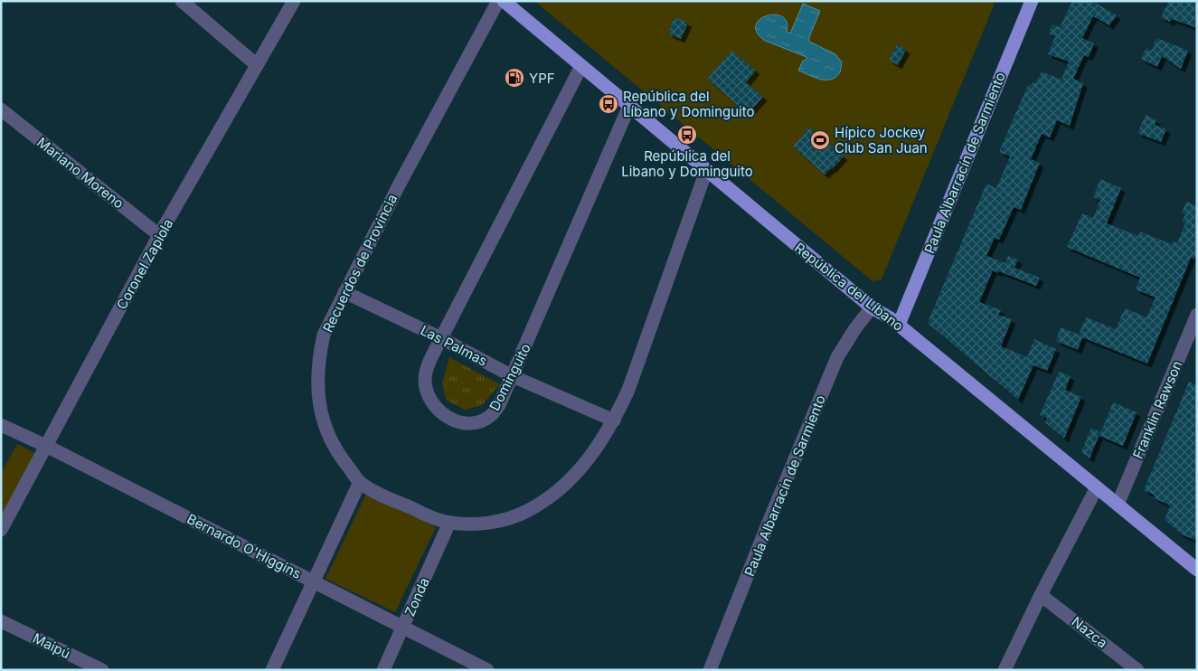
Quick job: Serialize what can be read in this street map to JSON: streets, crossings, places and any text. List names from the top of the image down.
{
  "streets": {
    "main road": ["Paula Albarracín de Sarmiento", "República del Líbano"],
    "street": [
      "Mariano Moreno",
      "Recuerdos de Provincia",
      "Coronel Zapiola",
      "Las Palmas",
      "Dominguito",
      "Franklin Rawson",
      "Bernardo O'Higgins",
      "Zonda",
      "Nazca",
      "Maipú"
    ]
  },
  "crossings": [
    ["Paula Albarracín de Sarmiento", "República del Líbano"],
    ["Mariano Moreno", "Coronel Zapiola"],
    ["Recuerdos de Provincia", "República del Líbano"],
    ["Recuerdos de Provincia", "Las Palmas"],
    ["Recuerdos de Provincia", "Zonda"],
    ["Coronel Zapiola", "Bernardo O'Higgins"],
    ["República del Líbano", "Dominguito"],
    ["República del Líbano", "Franklin Rawson"],
    ["Las Palmas", "Dominguito"],
    ["Bernardo O'Higgins", "Zonda"]
  ],
  "places": {
    "fuel station": ["YPF"],
    "bus stop": ["República del Líbano y Dominguito", "República del Libano y Dominguito"],
    "sports": ["Hípico Jockey Club San Juan"]
  }
}
